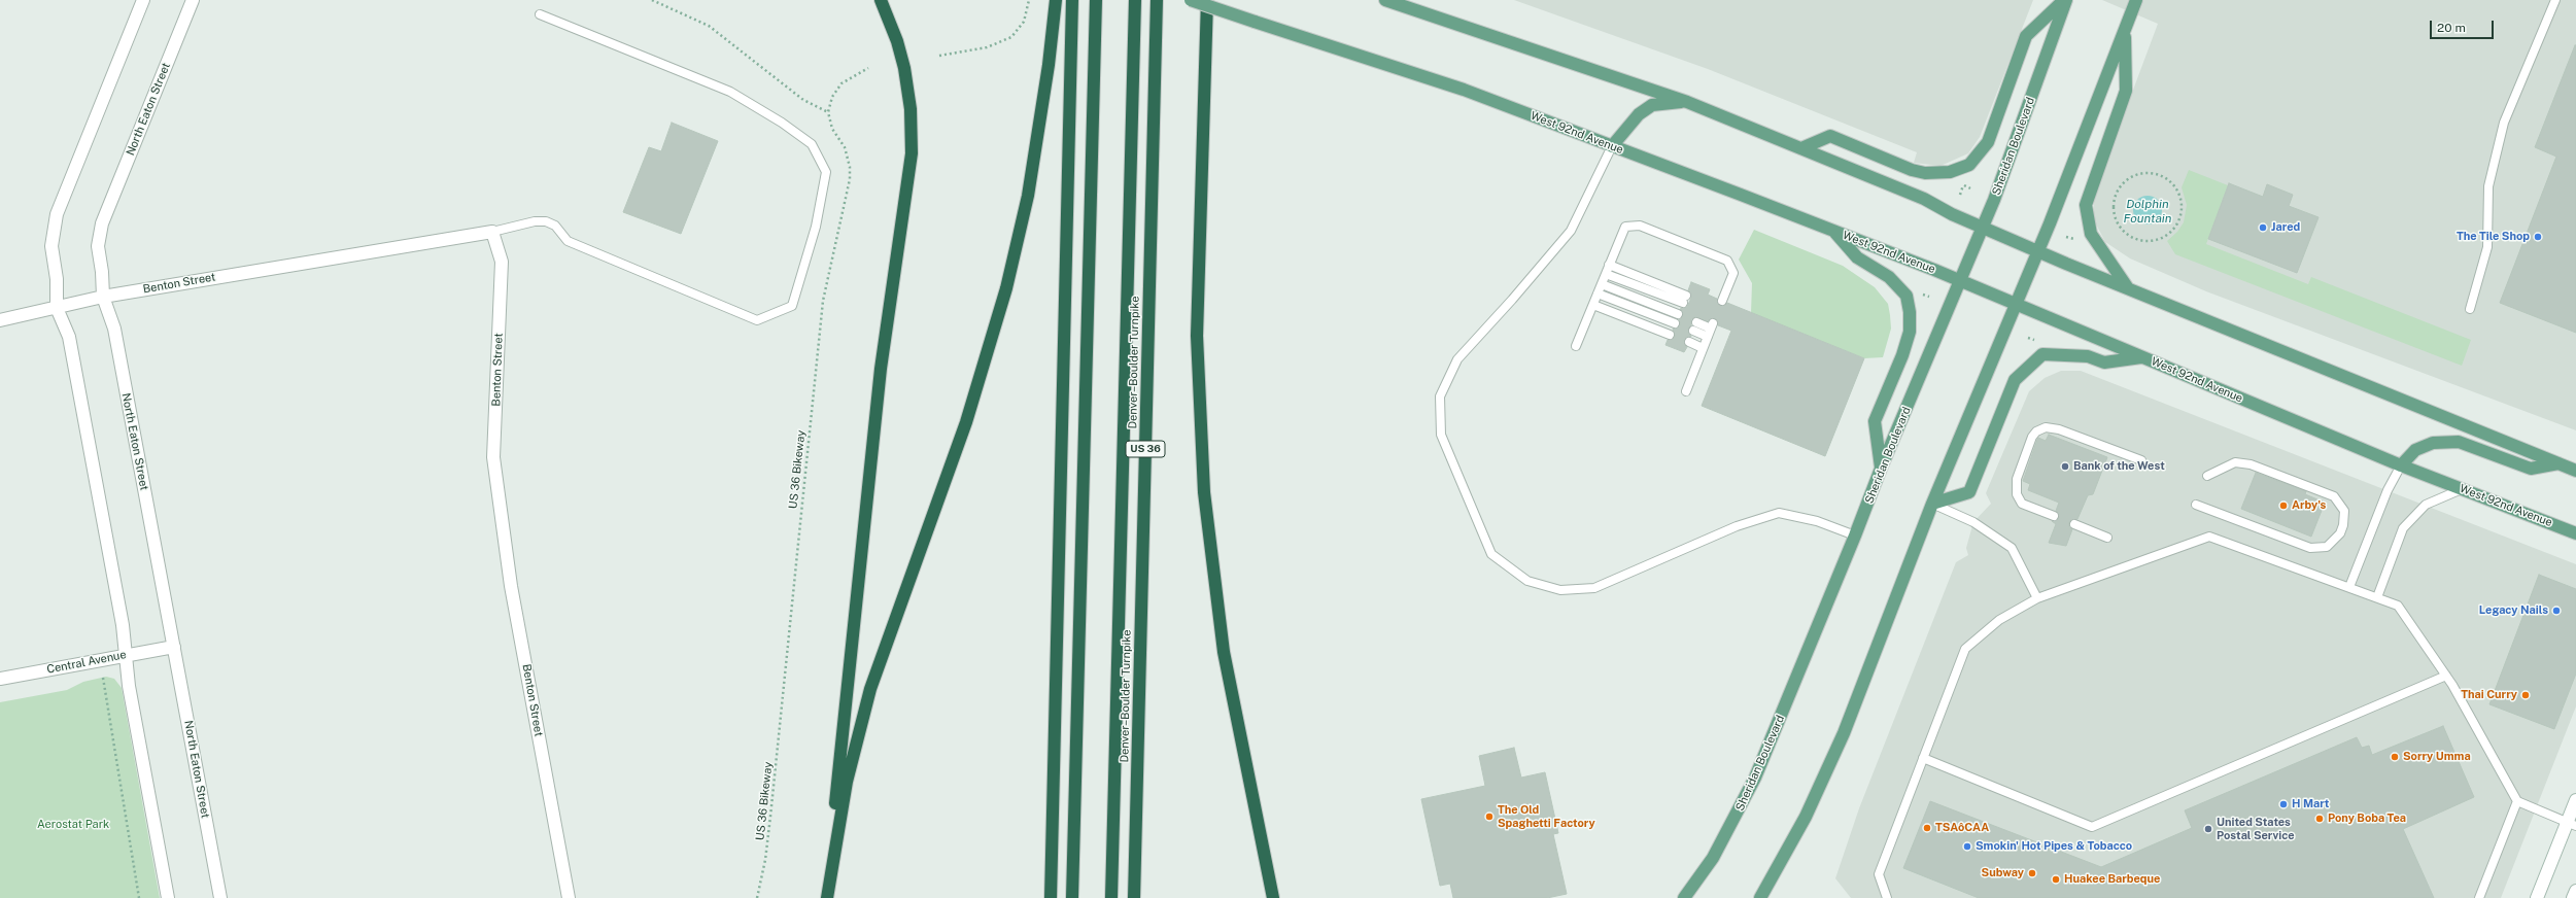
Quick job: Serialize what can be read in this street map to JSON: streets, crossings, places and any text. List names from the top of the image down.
{
  "streets": {
    "highway": ["Denver–Boulder Turnpike", "US 36"],
    "main road": ["West 92nd Avenue", "Sheridan Boulevard"],
    "street": ["North Eaton Street", "Benton Street", "Central Avenue"],
    "path": ["US 36 Bikeway"]
  },
  "crossings": [
    ["North Eaton Street", "Benton Street"],
    ["North Eaton Street", "Central Avenue"],
    ["West 92nd Avenue", "Sheridan Boulevard"]
  ],
  "water": ["Dolphin Fountain"],
  "parks": ["Aerostat Park"],
  "places": [
    "Jared",
    "The Tile Shop",
    "Bank of the West",
    "Arby's",
    "Legacy Nails",
    "Thai Curry",
    "Sorry Umma",
    "H Mart",
    "The Old Spaghetti Factory",
    "Pony Boba Tea",
    "TSAôCAA",
    "United States Postal Service",
    "Smokin' Hot Pipes & Tobacco",
    "Subway",
    "Huakee Barbeque"
  ],
  "scale_bar": "20 m"
}
